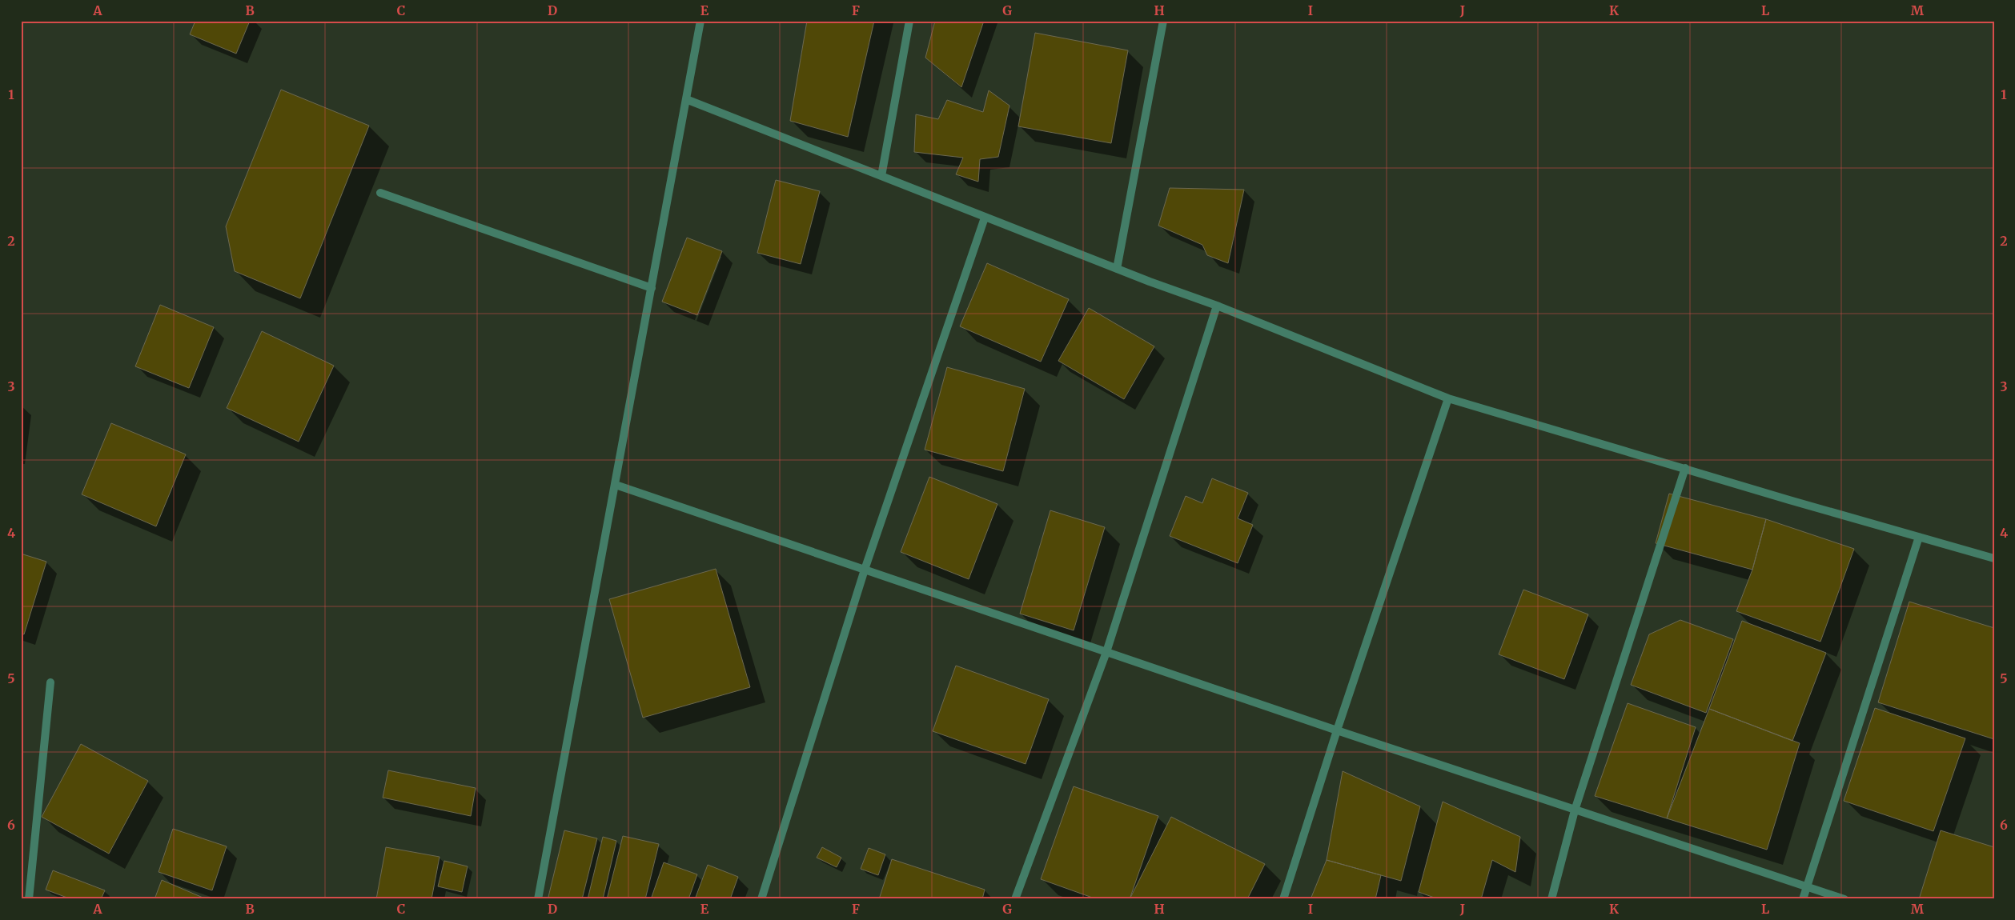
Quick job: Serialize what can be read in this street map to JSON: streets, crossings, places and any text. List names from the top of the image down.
{
  "grid": {
    "columns": [
      "A",
      "B",
      "C",
      "D",
      "E",
      "F",
      "G",
      "H",
      "I",
      "J",
      "K",
      "L",
      "M"
    ],
    "rows": [
      "1",
      "2",
      "3",
      "4",
      "5",
      "6"
    ]
  }
}
